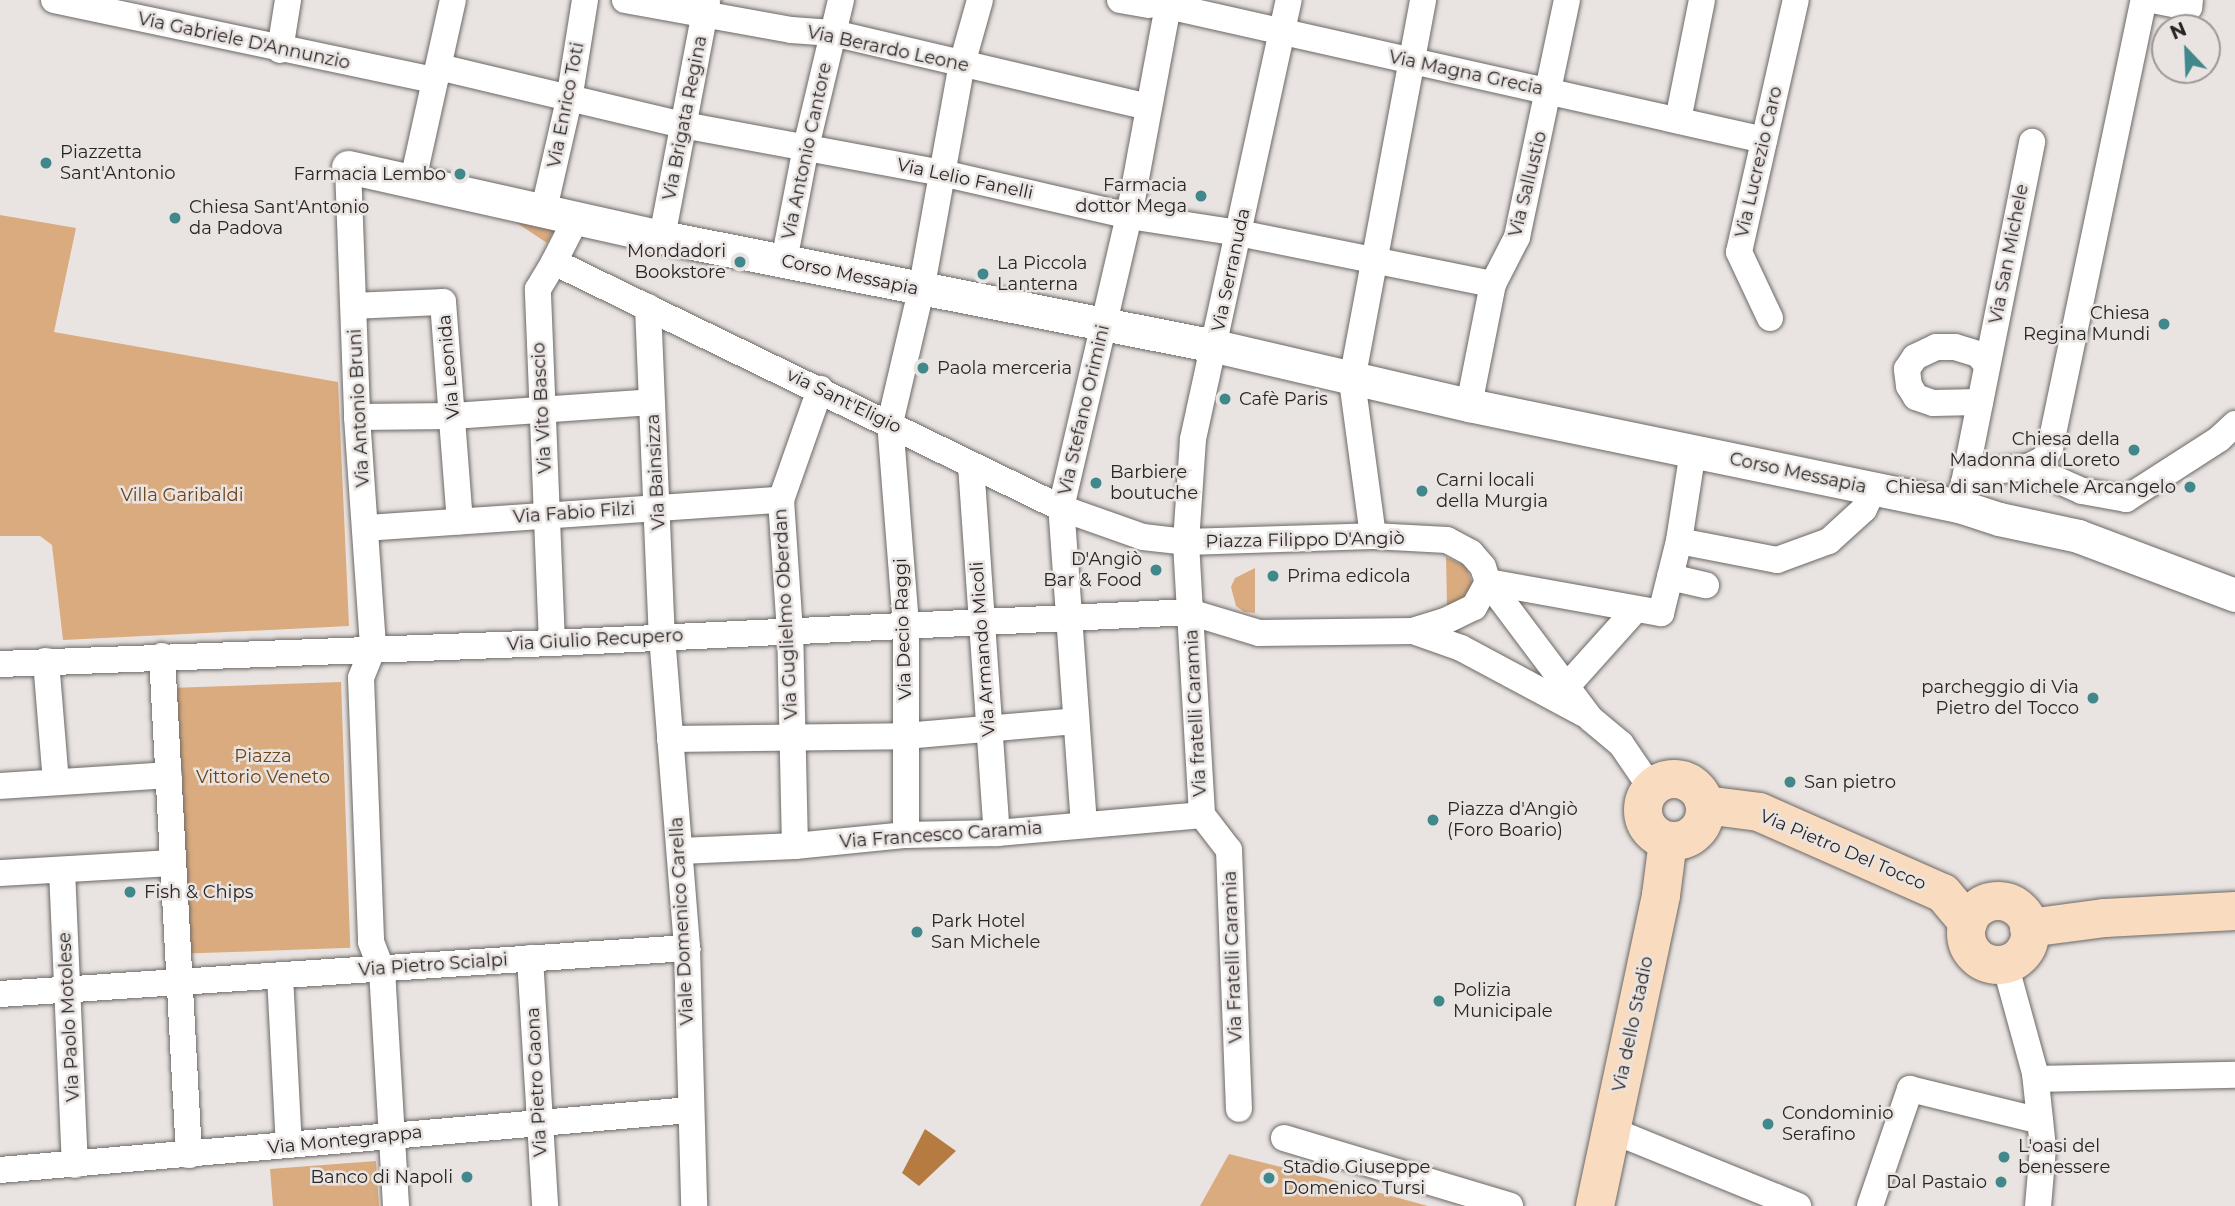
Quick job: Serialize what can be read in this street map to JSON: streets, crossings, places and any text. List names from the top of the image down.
{
  "streets": {
    "main road": ["Via Pietro Del Tocco", "Via dello Stadio"],
    "street": [
      "Via Gabriele D'Annunzio",
      "Via Berardo Leone",
      "Via Magna Grecia",
      "Via Enrico Toti",
      "Via Brigata Regina",
      "Via Antonio Cantore",
      "Via Lucrezio Caro",
      "Via Lelio Fanelli",
      "Via Sallustio",
      "Via San Michele",
      "Via Serranuda",
      "Corso Messapia",
      "Via Leonida",
      "via Sant'Eligio",
      "Via Antonio Bruni",
      "Via Vito Bascio",
      "Via Stefano Orimini",
      "Via Bainsizza",
      "Via Fabio Filzi",
      "Piazza Filippo D'Angiò",
      "Via Guglielmo Oberdan",
      "Via Decio Raggi",
      "Via Giulio Recupero",
      "Via Armando Micoli",
      "Via fratelli Caramia",
      "Via Francesco Caramia",
      "Viale Domenico Carella",
      "Via Fratelli Caramia",
      "Via Pietro Scialpi",
      "Via Paolo Motolese",
      "Via Pietro Gaona",
      "Via Montegrappa"
    ]
  },
  "crossings": [
    ["Via Gabriele D'Annunzio", "Via Lelio Fanelli"],
    ["Via Berardo Leone", "Via Brigata Regina"],
    ["Via Berardo Leone", "Via Antonio Cantore"],
    ["Via Berardo Leone", "Via Stefano Orimini"],
    ["Via Berardo Leone", "Via Decio Raggi"],
    ["Via Magna Grecia", "Via Lucrezio Caro"],
    ["Via Magna Grecia", "Via Sallustio"],
    ["Via Magna Grecia", "Via Serranuda"],
    ["Via Magna Grecia", "Via Stefano Orimini"],
    ["Via Enrico Toti", "Via Lelio Fanelli"],
    ["Via Enrico Toti", "Corso Messapia"],
    ["Via Brigata Regina", "Via Lelio Fanelli"],
    ["Via Brigata Regina", "Corso Messapia"],
    ["Via Antonio Cantore", "Via Lelio Fanelli"],
    ["Via Antonio Cantore", "Corso Messapia"],
    ["Via Lelio Fanelli", "Via Sallustio"],
    ["Via Lelio Fanelli", "Via Serranuda"],
    ["Via Lelio Fanelli", "Via Stefano Orimini"],
    ["Via Lelio Fanelli", "Via Decio Raggi"],
    ["Via Sallustio", "Corso Messapia"],
    ["Via San Michele", "Corso Messapia"],
    ["Via Serranuda", "Corso Messapia"],
    ["Via Serranuda", "via Sant'Eligio"],
    ["Via Serranuda", "Piazza Filippo D'Angiò"],
    ["Corso Messapia", "Via Antonio Bruni"],
    ["Corso Messapia", "Via Stefano Orimini"],
    ["Corso Messapia", "Via Decio Raggi"],
    ["Via Leonida", "Via Antonio Bruni"],
    ["Via Leonida", "Via Fabio Filzi"],
    ["via Sant'Eligio", "Via Vito Bascio"],
    ["via Sant'Eligio", "Via Stefano Orimini"],
    ["via Sant'Eligio", "Via Bainsizza"],
    ["via Sant'Eligio", "Piazza Filippo D'Angiò"],
    ["via Sant'Eligio", "Via Guglielmo Oberdan"],
    ["via Sant'Eligio", "Via Decio Raggi"],
    ["via Sant'Eligio", "Via Armando Micoli"],
    ["Via Antonio Bruni", "Via Fabio Filzi"],
    ["Via Antonio Bruni", "Via Giulio Recupero"],
    ["Via Vito Bascio", "Via Fabio Filzi"],
    ["Via Vito Bascio", "Via Giulio Recupero"],
    ["Via Stefano Orimini", "Via Giulio Recupero"],
    ["Via Stefano Orimini", "Via Francesco Caramia"],
    ["Via Bainsizza", "Via Fabio Filzi"],
    ["Via Bainsizza", "Via Giulio Recupero"],
    ["Via Bainsizza", "Viale Domenico Carella"],
    ["Via Fabio Filzi", "Via Guglielmo Oberdan"],
    ["Piazza Filippo D'Angiò", "Via Giulio Recupero"],
    ["Piazza Filippo D'Angiò", "Via fratelli Caramia"],
    ["Piazza Filippo D'Angiò", "Via Pietro Del Tocco"],
    ["Piazza Filippo D'Angiò", "Via dello Stadio"],
    ["Via Guglielmo Oberdan", "Via Giulio Recupero"],
    ["Via Guglielmo Oberdan", "Via Francesco Caramia"],
    ["Via Decio Raggi", "Via Giulio Recupero"],
    ["Via Decio Raggi", "Via Francesco Caramia"],
    ["Via Giulio Recupero", "Via Armando Micoli"],
    ["Via Giulio Recupero", "Via fratelli Caramia"],
    ["Via Giulio Recupero", "Viale Domenico Carella"],
    ["Via Armando Micoli", "Via Francesco Caramia"],
    ["Via fratelli Caramia", "Via Francesco Caramia"],
    ["Via fratelli Caramia", "Via Fratelli Caramia"],
    ["Via Francesco Caramia", "Viale Domenico Carella"],
    ["Via Francesco Caramia", "Via Fratelli Caramia"],
    ["Via Pietro Del Tocco", "Via dello Stadio"],
    ["Viale Domenico Carella", "Via Pietro Scialpi"],
    ["Viale Domenico Carella", "Via Montegrappa"],
    ["Via Pietro Scialpi", "Via Paolo Motolese"],
    ["Via Pietro Scialpi", "Via Pietro Gaona"],
    ["Via Paolo Motolese", "Via Montegrappa"],
    ["Via Pietro Gaona", "Via Montegrappa"]
  ],
  "parks": ["Villa Garibaldi", "Piazza Vittorio Veneto"],
  "places": [
    "Piazzetta Sant'Antonio",
    "Farmacia Lembo",
    "Farmacia dottor Mega",
    "Chiesa Sant'Antonio da Padova",
    "Mondadori Bookstore",
    "La Piccola Lanterna",
    "Chiesa Regina Mundi",
    "Paola merceria",
    "Cafè Paris",
    "Chiesa della Madonna di Loreto",
    "Barbiere boutuche",
    "Chiesa di san Michele Arcangelo",
    "Carni locali della Murgia",
    "D'Angiò Bar & Food",
    "Prima edicola",
    "parcheggio di Via Pietro del Tocco",
    "San pietro",
    "Piazza d'Angiò (Foro Boario)",
    "Fish & Chips",
    "Park Hotel San Michele",
    "Polizia Municipale",
    "Condominio Serafino",
    "L'oasi del benessere",
    "Banco di Napoli",
    "Stadio Giuseppe Domenico Tursi",
    "Dal Pastaio"
  ],
  "north": "top left"
}
